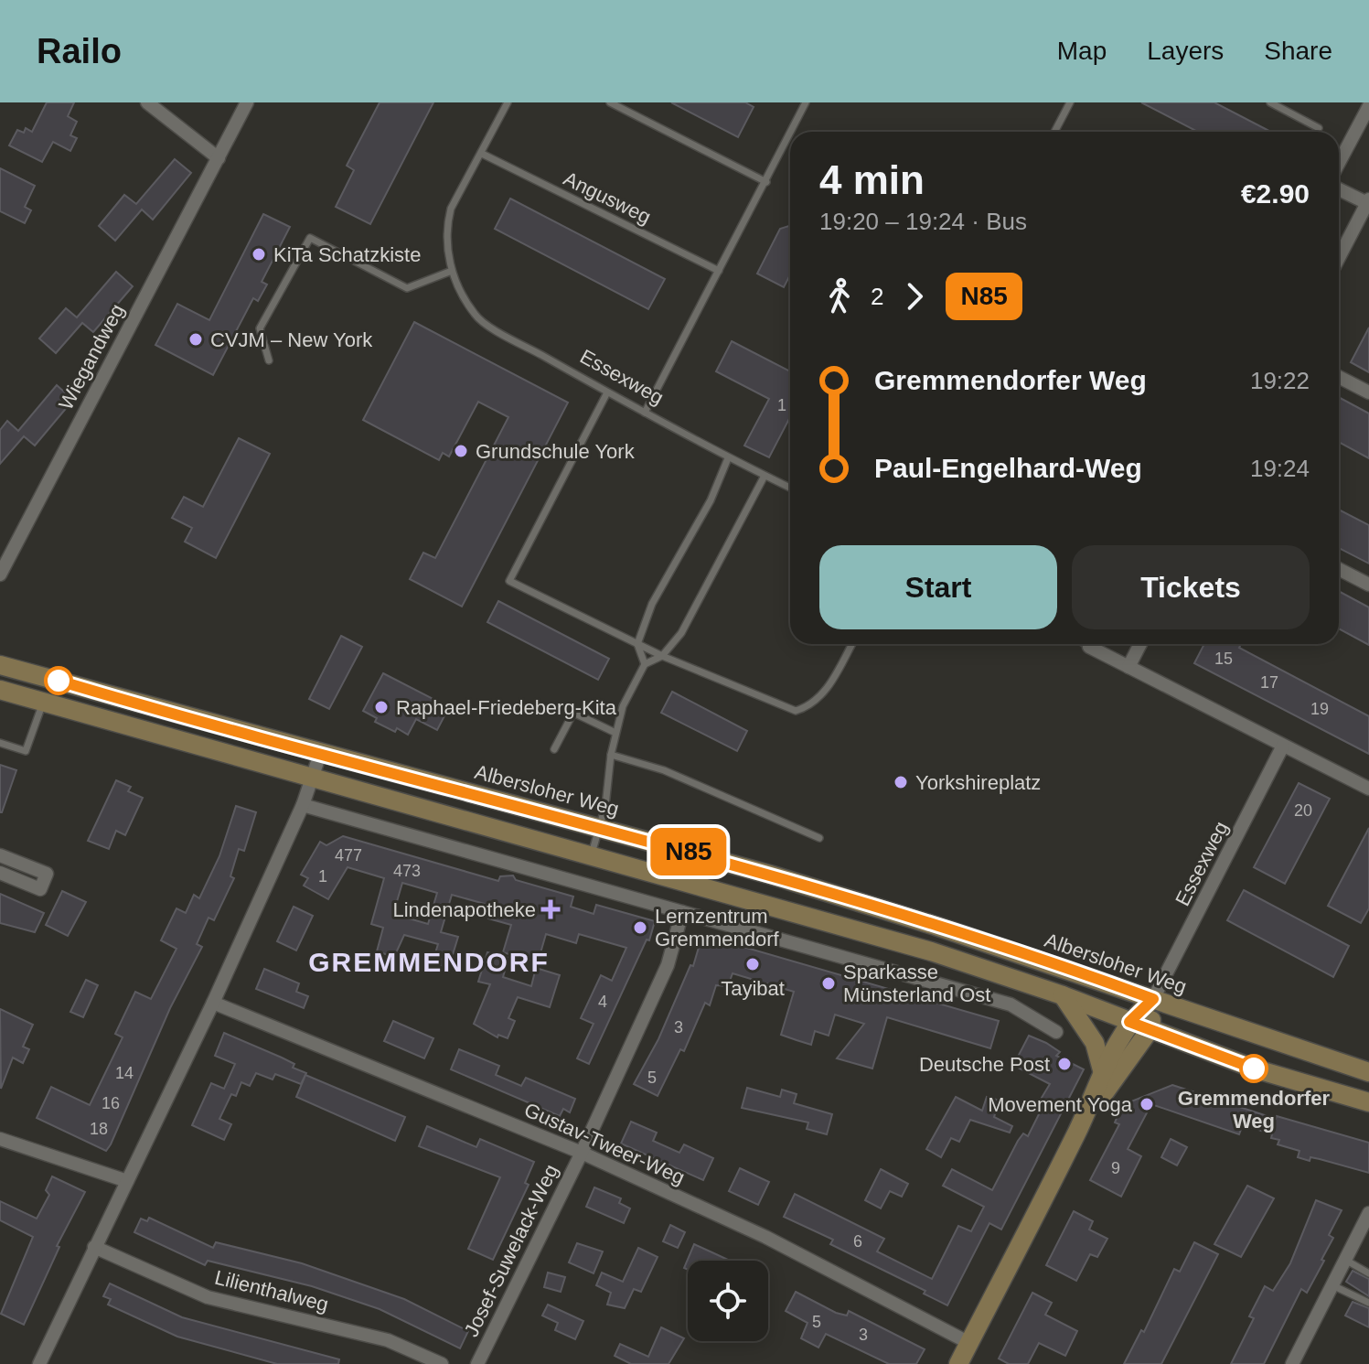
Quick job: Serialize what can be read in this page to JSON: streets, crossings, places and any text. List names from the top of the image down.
{
  "streets": {
    "main road": ["Albersloher Weg"],
    "street": [
      "Wiegandweg",
      "Essexweg",
      "Gustav-Tweer-Weg",
      "Josef-Suwelack-Weg",
      "Lilienthalweg"
    ],
    "lane": ["Angusweg"]
  },
  "crossings": [
    ["Essexweg", "Albersloher Weg"],
    ["Gustav-Tweer-Weg", "Josef-Suwelack-Weg"]
  ],
  "districts": ["GREMMENDORF"],
  "places": {
    "other": [
      "KiTa Schatzkiste",
      "CVJM – New York",
      "Grundschule York",
      "Raphael-Friedeberg-Kita",
      "Yorkshireplatz",
      "Lernzentrum Gremmendorf",
      "Tayibat",
      "Sparkasse Münsterland Ost",
      "Deutsche Post",
      "Gremmendorfer Weg",
      "Movement Yoga"
    ],
    "health": ["Lindenapotheke"]
  },
  "lines": ["bus line N85"],
  "house_numbers": [
    "1",
    "15",
    "17",
    "19",
    "20",
    "477",
    "473",
    "1",
    "4",
    "3",
    "14",
    "5",
    "16",
    "18",
    "9",
    "6",
    "5",
    "3"
  ],
  "page": {
    "header": "Railo",
    "nav": ["Map", "Layers", "Share"],
    "on_map": "N85",
    "heading": ["4 min", "19:20 – 19:24 · Bus", "€2.90"],
    "legs": ["2", "N85"],
    "list": [
      {
        "name": "Gremmendorfer Weg",
        "value": "19:22"
      },
      {
        "name": "Paul-Engelhard-Weg",
        "value": "19:24"
      }
    ],
    "buttons": ["Start", "Tickets"]
  }
}
